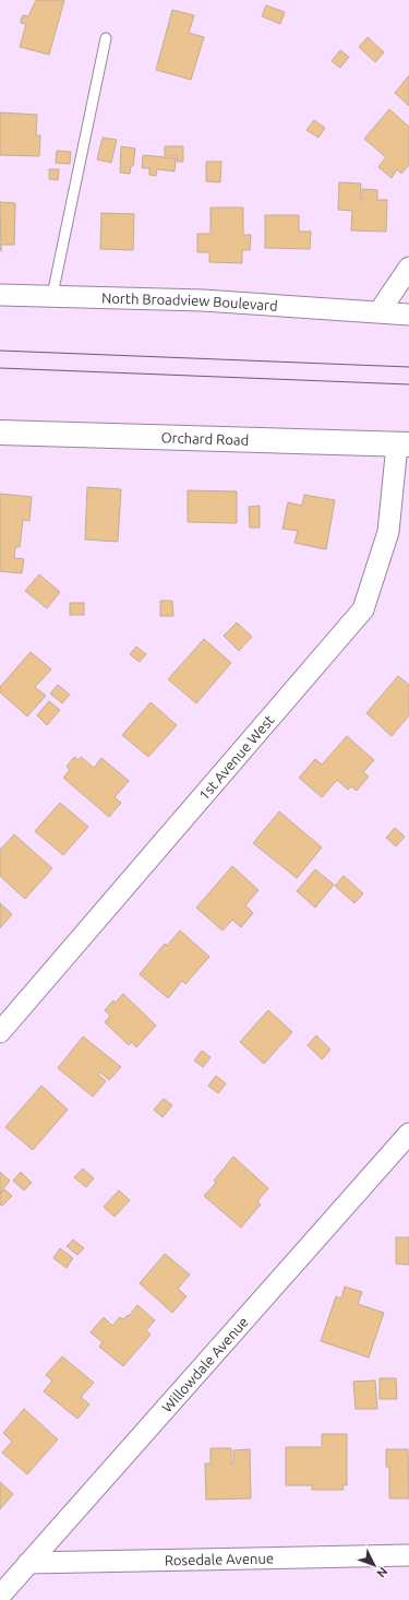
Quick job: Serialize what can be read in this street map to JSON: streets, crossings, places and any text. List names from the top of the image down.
{
  "streets": {
    "street": [
      "North Broadview Boulevard",
      "Orchard Road",
      "1st Avenue West",
      "Willowdale Avenue",
      "Rosedale Avenue"
    ]
  },
  "crossings": [
    ["Orchard Road", "1st Avenue West"],
    ["Willowdale Avenue", "Rosedale Avenue"]
  ],
  "north": "bottom right"
}
